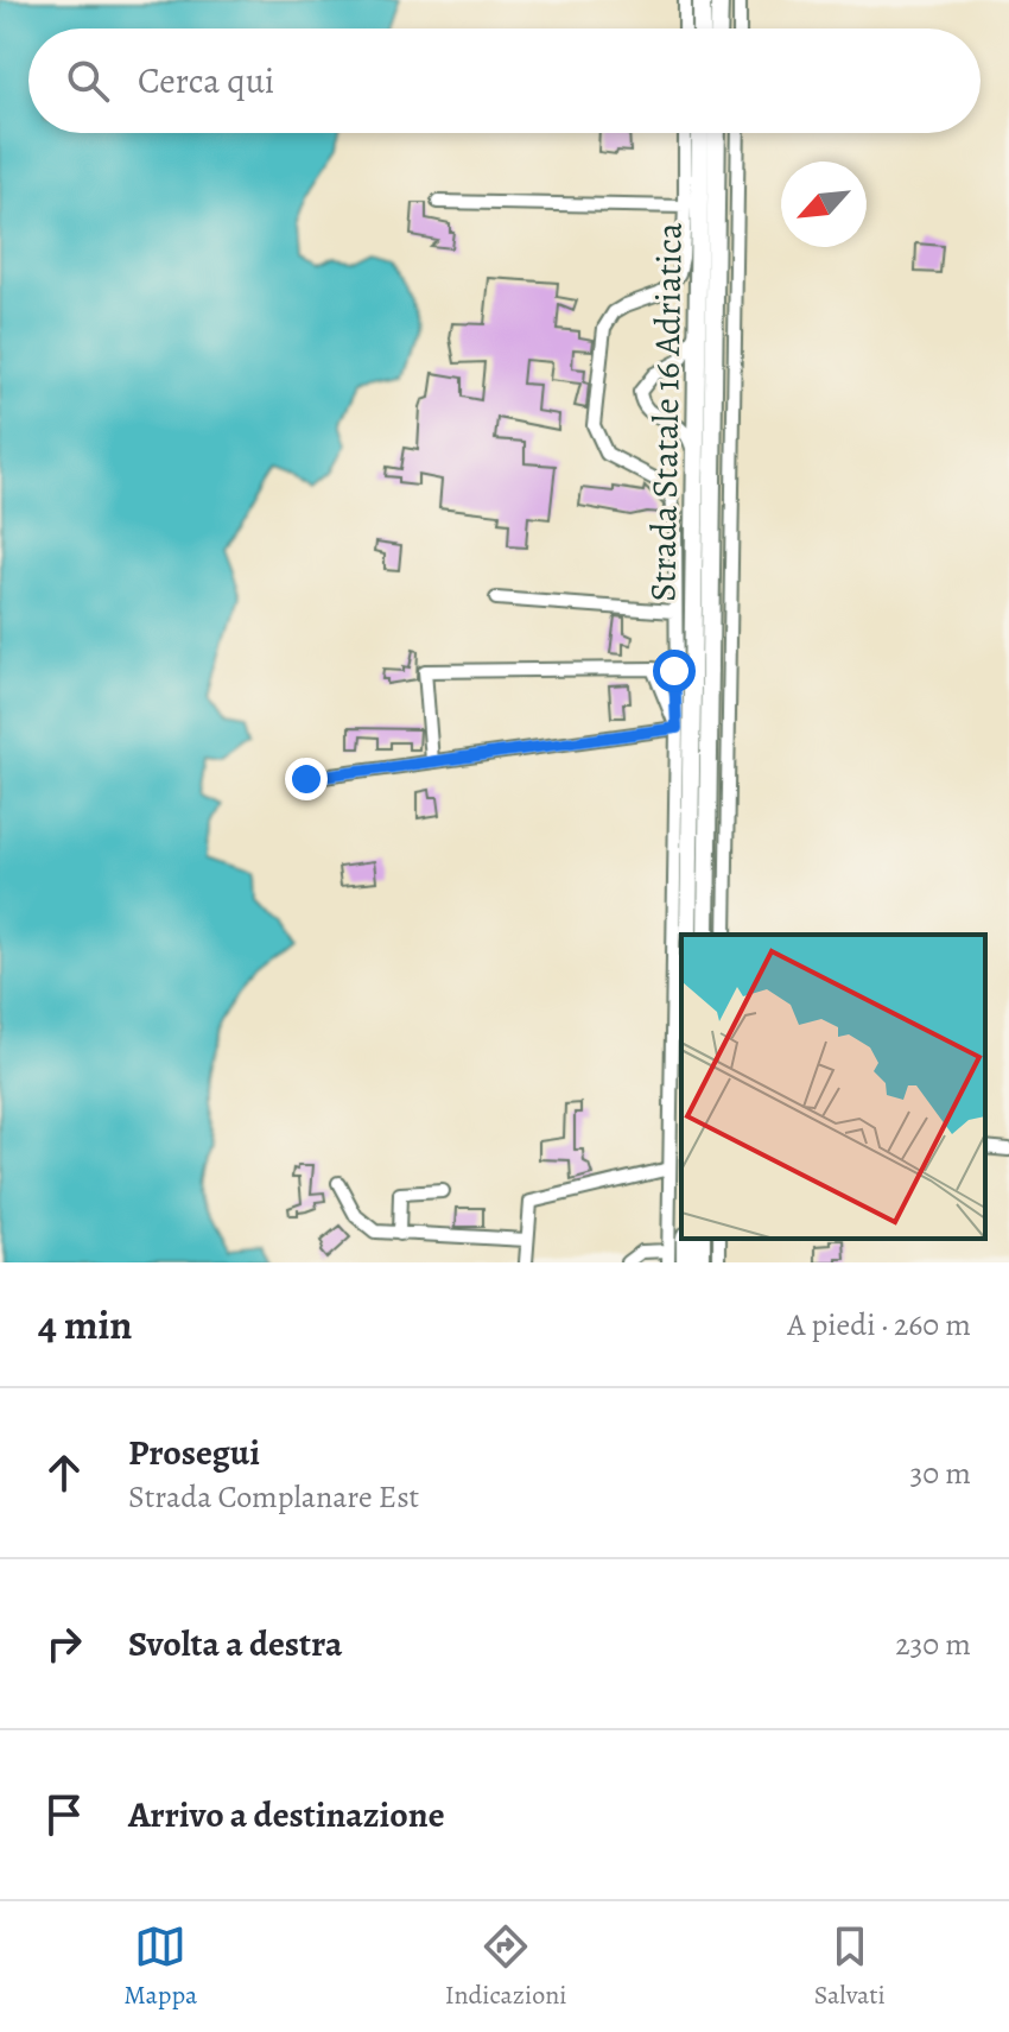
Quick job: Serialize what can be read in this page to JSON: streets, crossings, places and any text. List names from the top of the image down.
{
  "streets": {
    "highway": ["Strada Statale 16 Adriatica"]
  },
  "north": "bottom left",
  "page": {
    "search": "Cerca qui",
    "heading": ["4 min", "A piedi · 260 m"],
    "list": [
      ["Prosegui", "Strada Complanare Est", "30 m"],
      ["Svolta a destra", "230 m"],
      "Arrivo a destinazione"
    ],
    "nav": ["Mappa", "Indicazioni", "Salvati"]
  }
}
